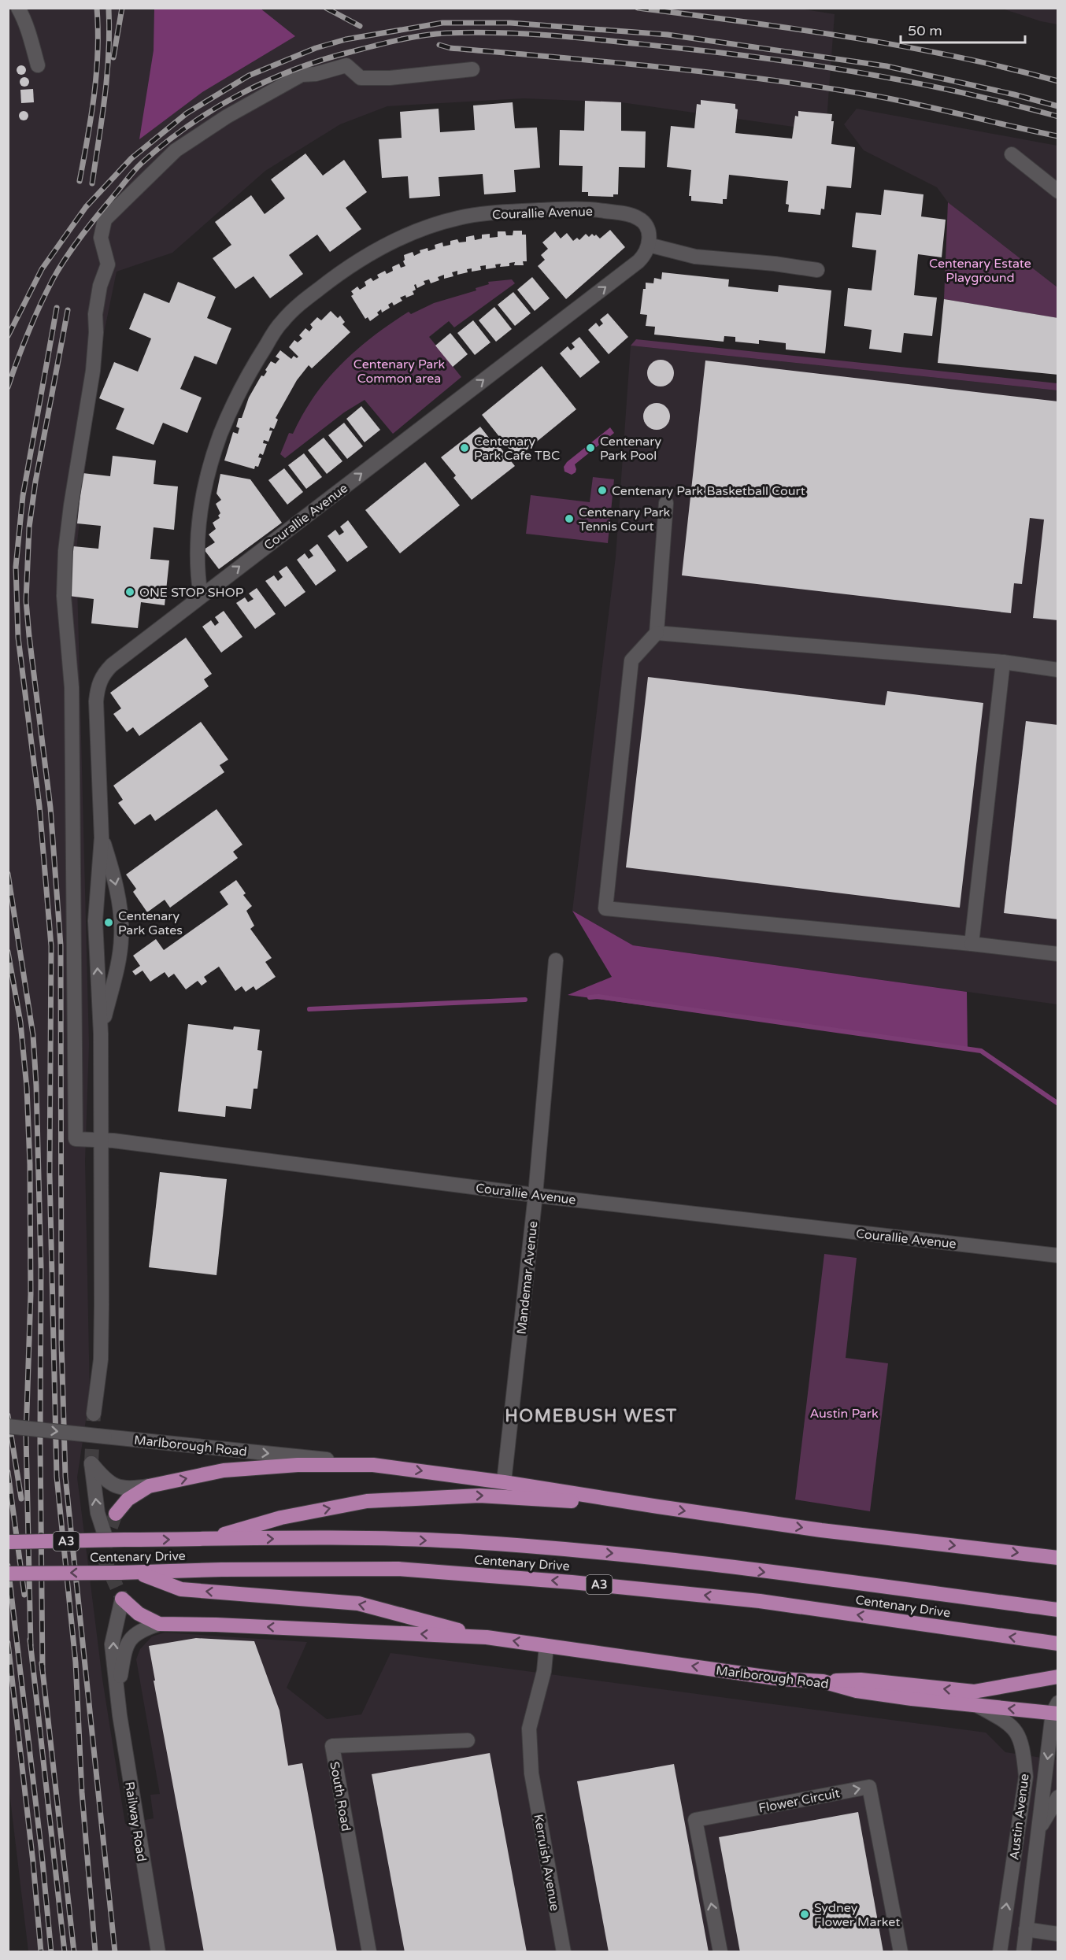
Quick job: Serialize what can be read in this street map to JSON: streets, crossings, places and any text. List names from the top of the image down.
{
  "streets": {
    "highway": ["Marlborough Road", "A3", "Centenary Drive"],
    "street": [
      "Courallie Avenue",
      "Mandemar Avenue",
      "South Road",
      "Flower Circuit",
      "Austin Avenue",
      "Railway Road",
      "Kerruish Avenue"
    ]
  },
  "crossings": [
    ["Courallie Avenue", "Mandemar Avenue"],
    ["Marlborough Road", "Austin Avenue"],
    ["Marlborough Road", "Kerruish Avenue"]
  ],
  "districts": ["HOMEBUSH WEST"],
  "parks": ["Centenary Estate Playground", "Centenary Park Common area", "Austin Park"],
  "places": [
    "Centenary Park Cafe TBC",
    "Centenary Park Pool",
    "Centenary Park Basketball Court",
    "Centenary Park Tennis Court",
    "ONE STOP SHOP",
    "Centenary Park Gates",
    "Sydney Flower Market"
  ],
  "scale_bar": "50 m"
}
